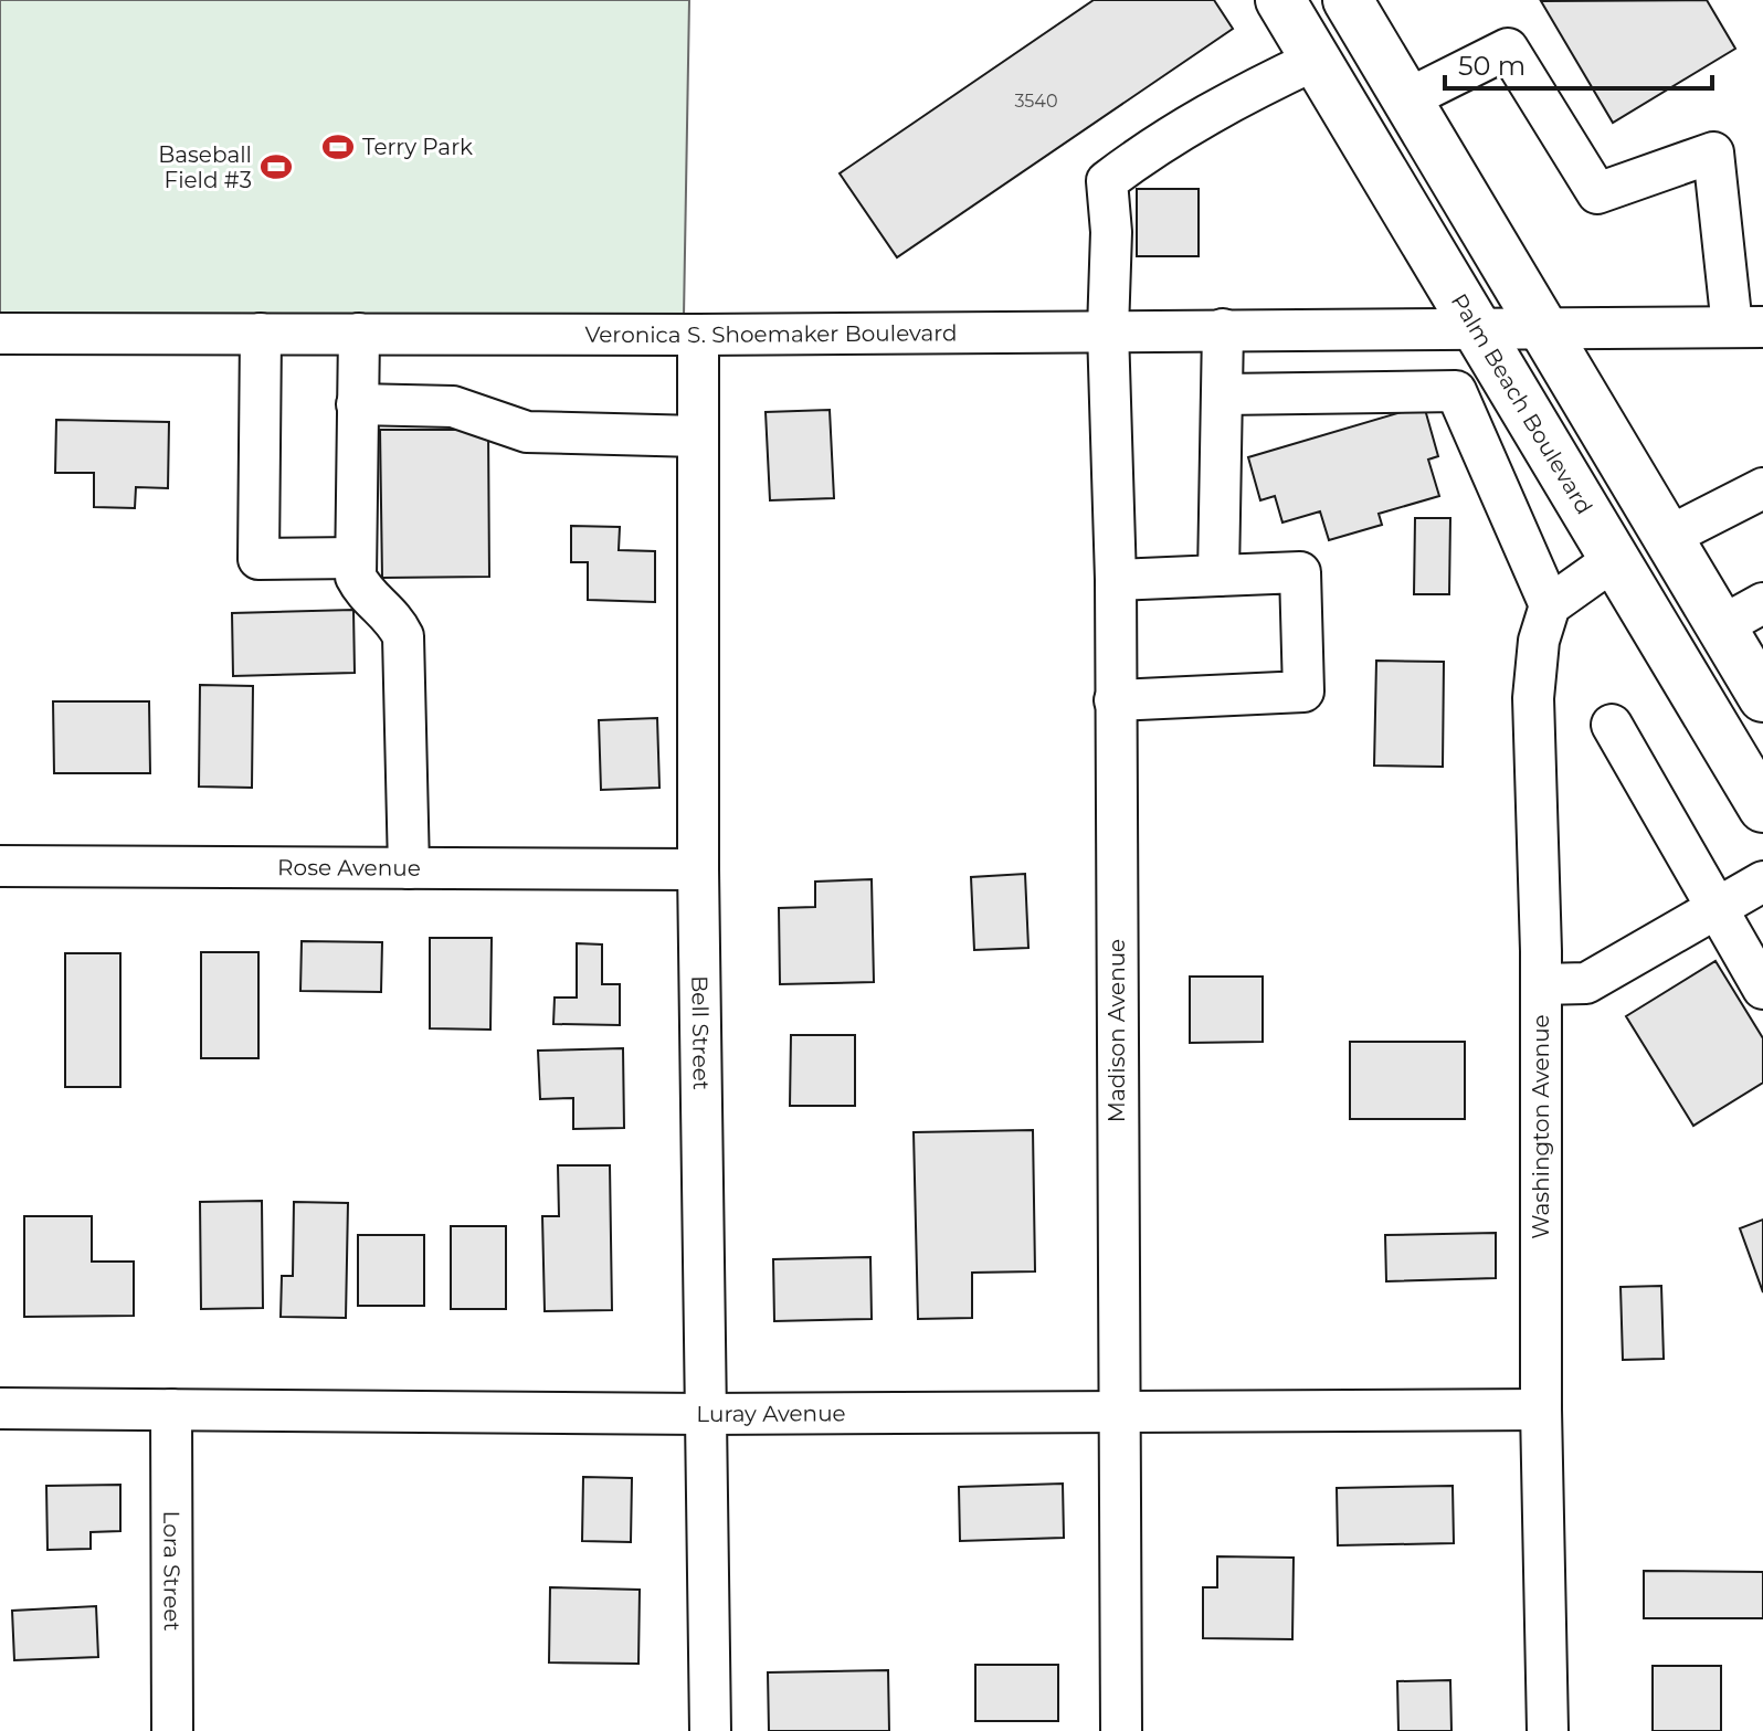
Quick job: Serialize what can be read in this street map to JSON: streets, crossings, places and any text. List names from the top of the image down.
{
  "streets": {
    "main road": ["Palm Beach Boulevard"],
    "street": [
      "Veronica S. Shoemaker Boulevard",
      "Rose Avenue",
      "Madison Avenue",
      "Bell Street",
      "Washington Avenue",
      "Luray Avenue",
      "Lora Street"
    ]
  },
  "crossings": [
    ["Veronica S. Shoemaker Boulevard", "Palm Beach Boulevard"],
    ["Veronica S. Shoemaker Boulevard", "Madison Avenue"],
    ["Veronica S. Shoemaker Boulevard", "Bell Street"],
    ["Palm Beach Boulevard", "Madison Avenue"],
    ["Rose Avenue", "Bell Street"],
    ["Madison Avenue", "Luray Avenue"],
    ["Bell Street", "Luray Avenue"],
    ["Washington Avenue", "Luray Avenue"],
    ["Luray Avenue", "Lora Street"]
  ],
  "places": {
    "sports": ["Terry Park", "Baseball Field #3"]
  },
  "house_numbers": ["3540"],
  "scale_bar": "50 m"
}
